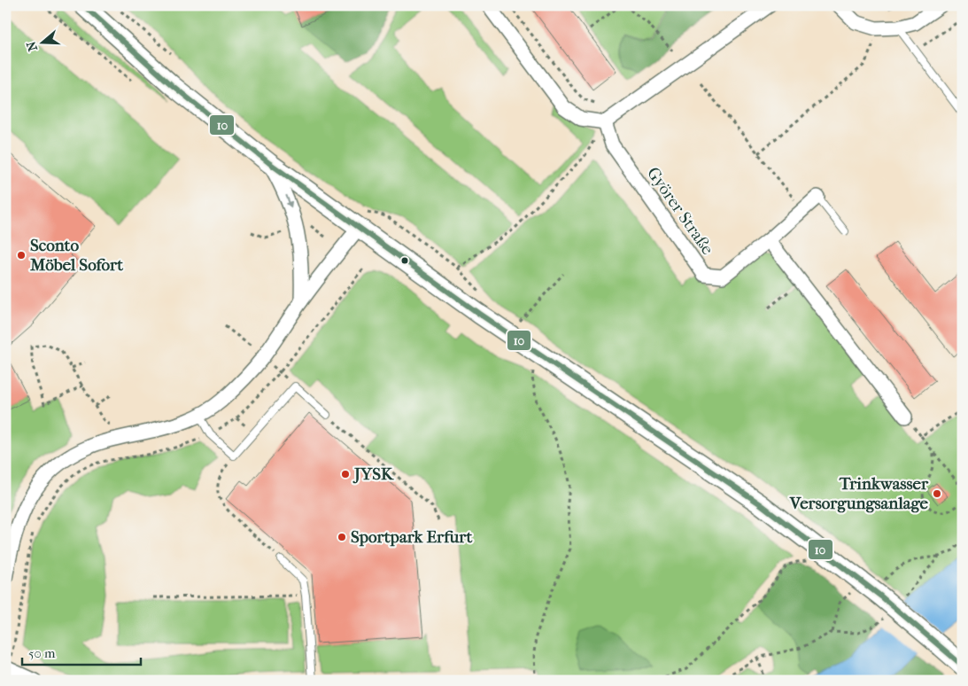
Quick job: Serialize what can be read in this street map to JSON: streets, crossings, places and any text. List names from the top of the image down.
{
  "streets": {
    "street": ["Györer Straße"]
  },
  "places": [
    "Sconto Möbel Sofort",
    "JYSK",
    "Trinkwasser Versorgungsanlage",
    "Sportpark Erfurt"
  ],
  "lines": ["transit line 10"],
  "scale_bar": "50 m",
  "north": "left"
}
